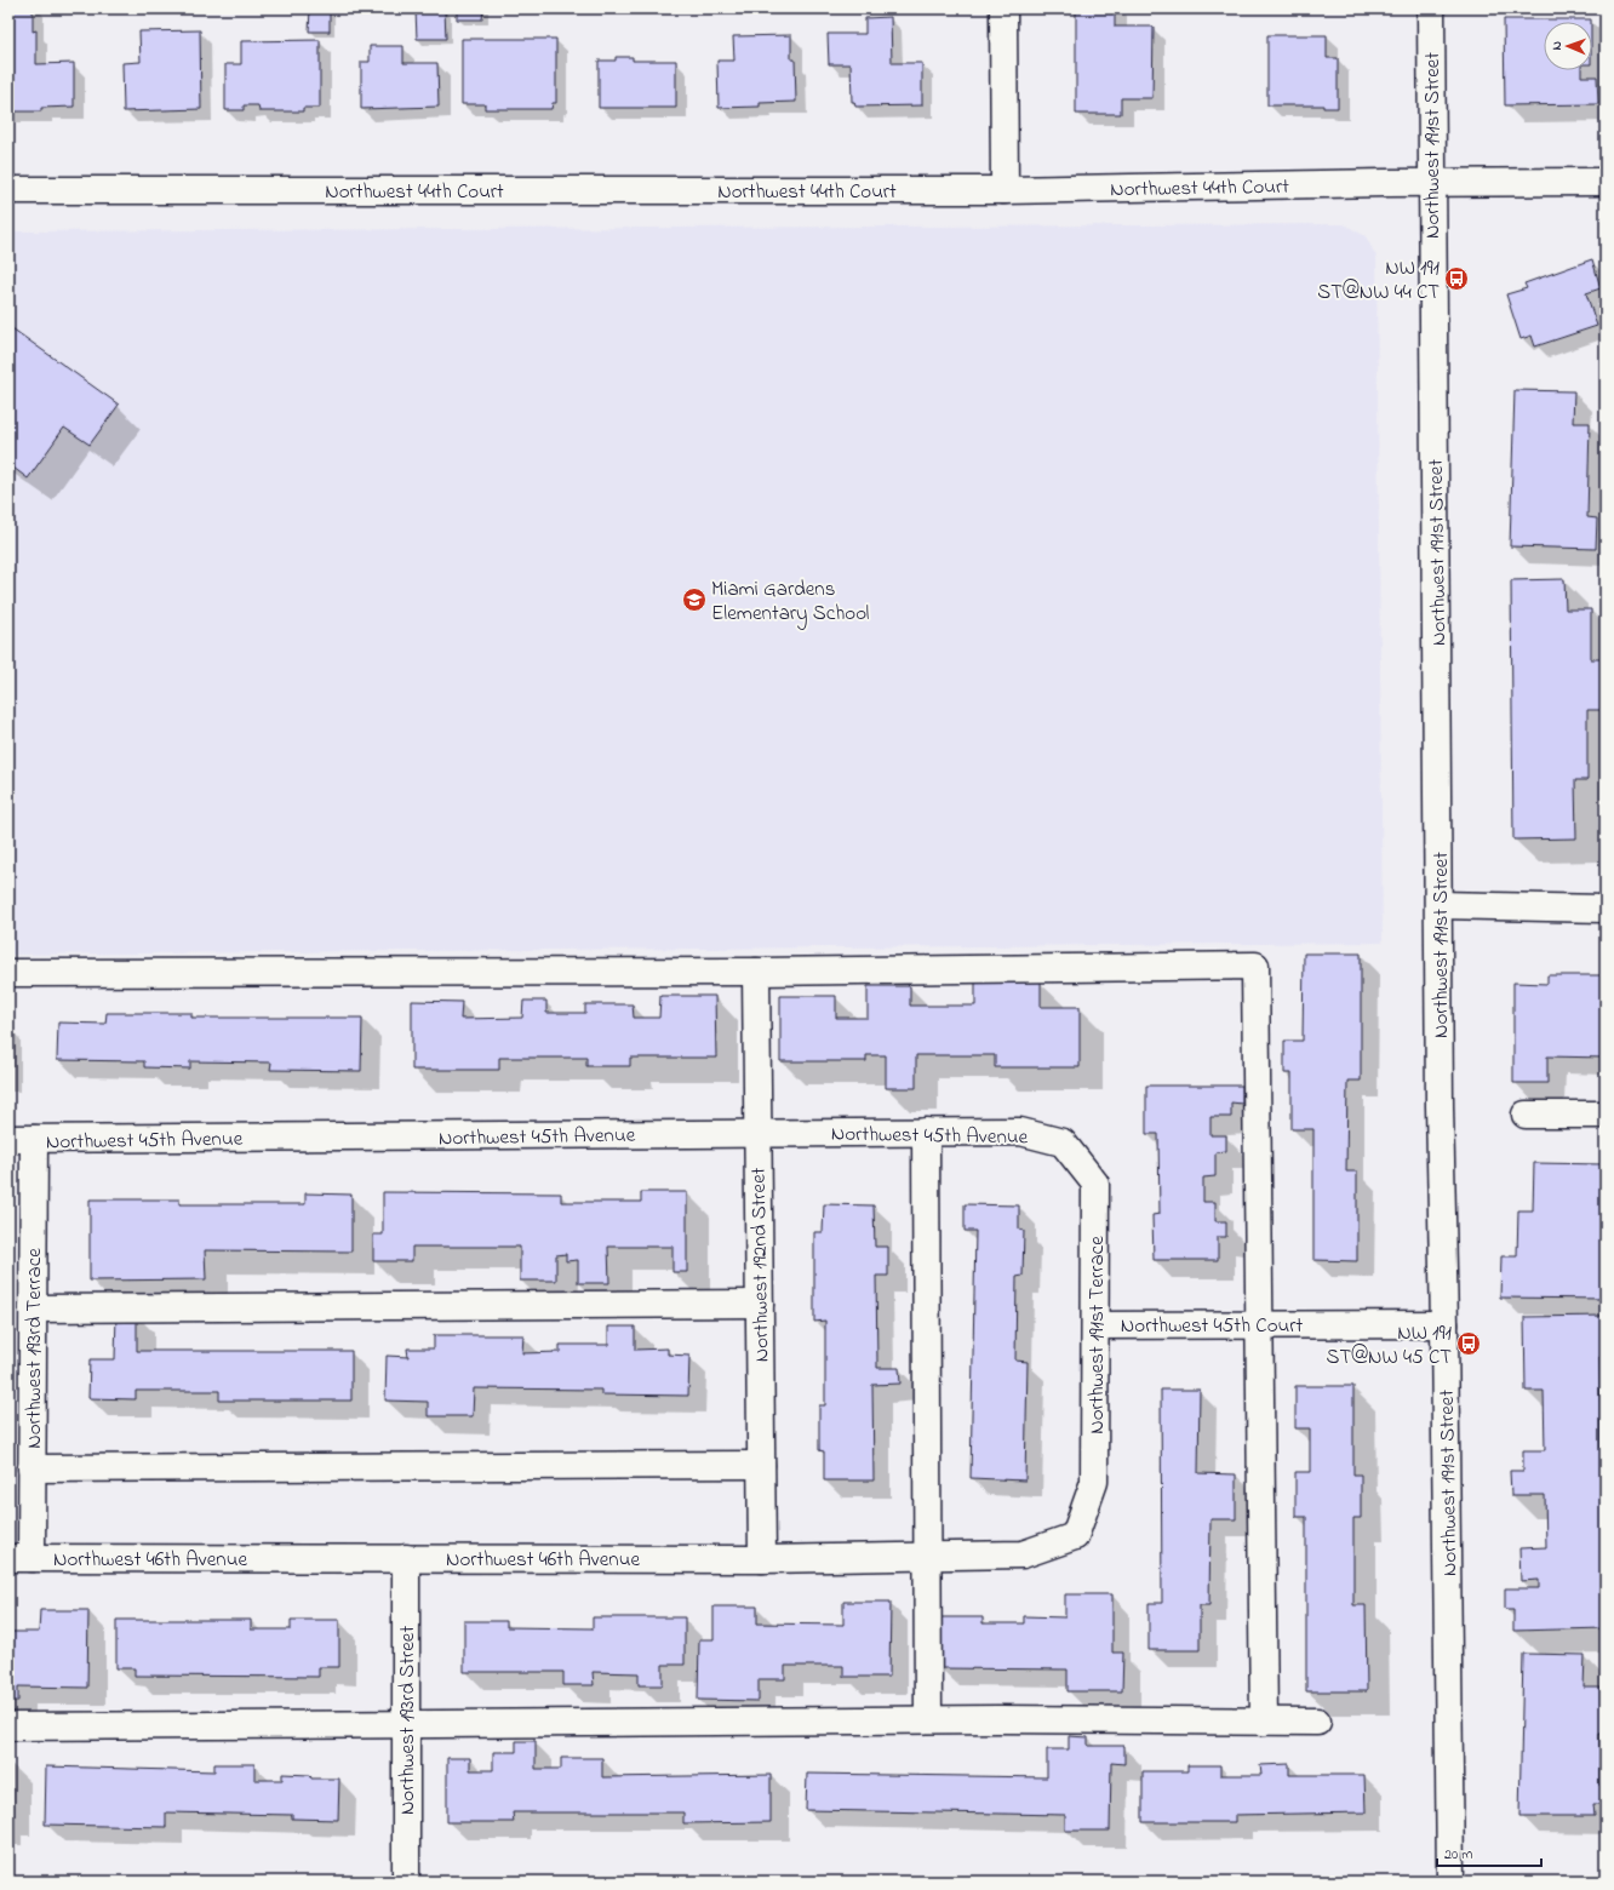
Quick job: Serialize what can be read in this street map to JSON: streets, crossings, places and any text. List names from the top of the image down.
{
  "streets": {
    "street": [
      "Northwest 191st Street",
      "Northwest 44th Court",
      "Northwest 45th Avenue",
      "Northwest 192nd Street",
      "Northwest 45th Court",
      "Northwest 191st Terrace",
      "Northwest 193rd Terrace",
      "Northwest 46th Avenue",
      "Northwest 193rd Street"
    ]
  },
  "crossings": [
    ["Northwest 191st Street", "Northwest 44th Court"],
    ["Northwest 191st Street", "Northwest 45th Court"],
    ["Northwest 45th Avenue", "Northwest 192nd Street"],
    ["Northwest 45th Avenue", "Northwest 191st Terrace"],
    ["Northwest 45th Avenue", "Northwest 193rd Terrace"],
    ["Northwest 192nd Street", "Northwest 46th Avenue"],
    ["Northwest 45th Court", "Northwest 191st Terrace"],
    ["Northwest 191st Terrace", "Northwest 46th Avenue"],
    ["Northwest 193rd Terrace", "Northwest 46th Avenue"],
    ["Northwest 46th Avenue", "Northwest 193rd Street"]
  ],
  "places": {
    "bus stop": ["NW 191 ST@NW 44 CT", "NW 191 ST@NW 45 CT"],
    "school or university": ["Miami Gardens Elementary School"]
  },
  "scale_bar": "20 m",
  "north": "left"
}
